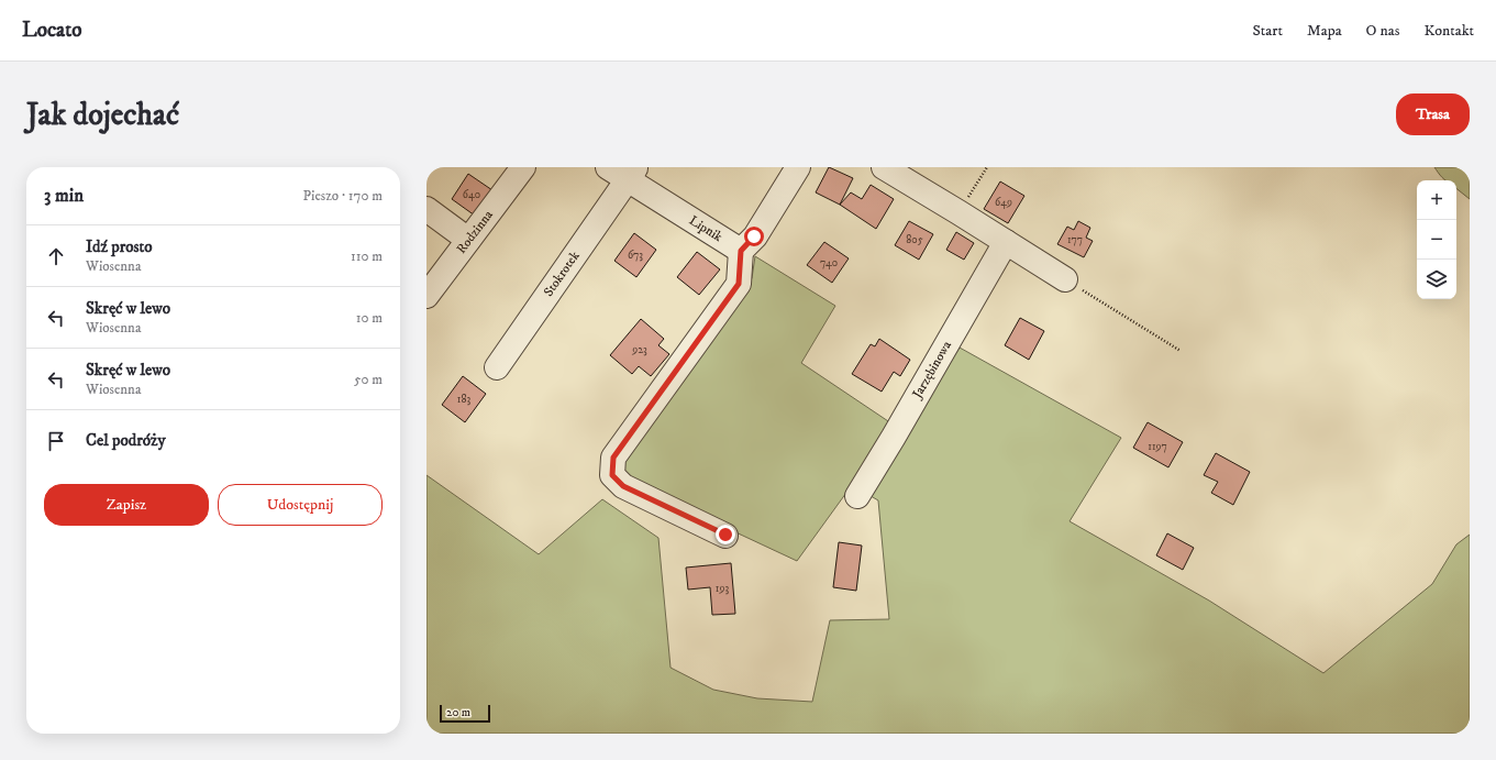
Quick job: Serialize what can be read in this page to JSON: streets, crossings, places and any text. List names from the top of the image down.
{
  "streets": {
    "street": [
      "Lipnik",
      "Rodzinna",
      "Stokrotek",
      "Jarzębinowa"
    ]
  },
  "crossings": [
    ["Lipnik", "Stokrotek"]
  ],
  "house_numbers": [
    "640",
    "649",
    "805",
    "177",
    "673",
    "740",
    "923",
    "183",
    "1197",
    "193"
  ],
  "scale_bar": "20 m",
  "page": {
    "header": "Locato",
    "nav": [
      "Start",
      "Mapa",
      "O nas",
      "Kontakt"
    ],
    "buttons": [
      "Trasa",
      ["Zapisz", "Udostępnij"]
    ],
    "title": "Jak dojechać",
    "heading": ["3 min", "Pieszo · 170 m"],
    "map_buttons": ["+", "−"],
    "list": [
      ["Idź prosto", "Wiosenna", "110 m"],
      ["Skręć w lewo", "Wiosenna", "10 m"],
      ["Skręć w lewo", "Wiosenna", "50 m"],
      "Cel podróży"
    ],
    "scale": "20 m"
  }
}
